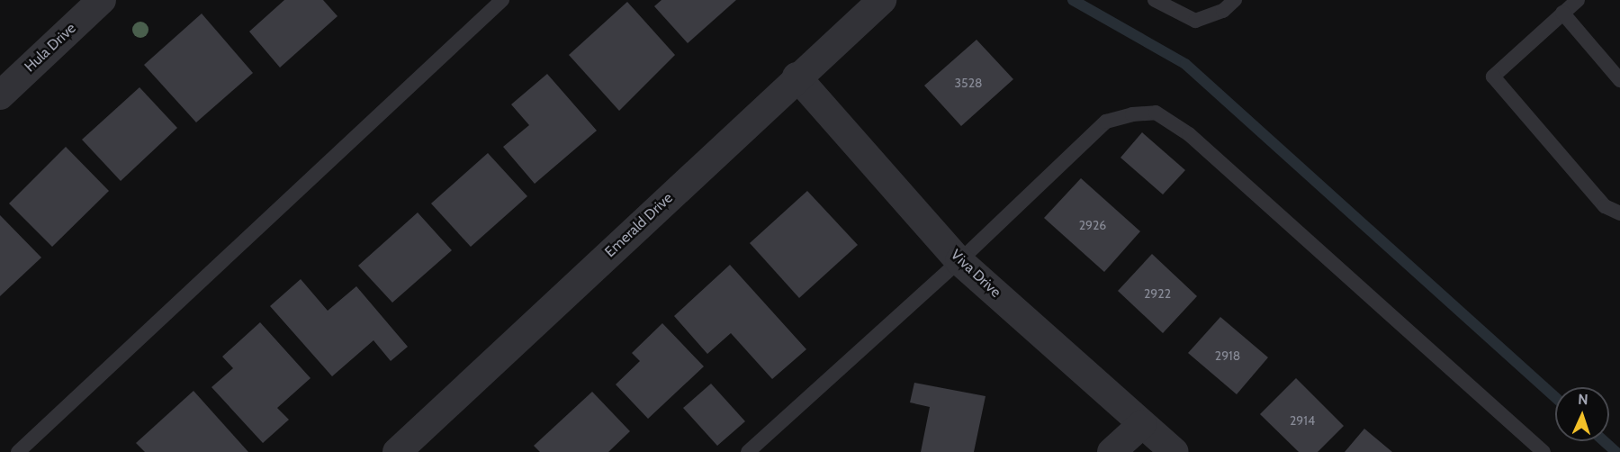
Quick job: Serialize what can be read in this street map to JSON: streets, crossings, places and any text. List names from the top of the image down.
{
  "streets": {
    "street": ["Hula Drive", "Emerald Drive", "Viva Drive"]
  },
  "crossings": [
    ["Emerald Drive", "Viva Drive"]
  ],
  "house_numbers": [
    "3528",
    "2926",
    "2922",
    "2918",
    "2914"
  ],
  "north": "top"
}
